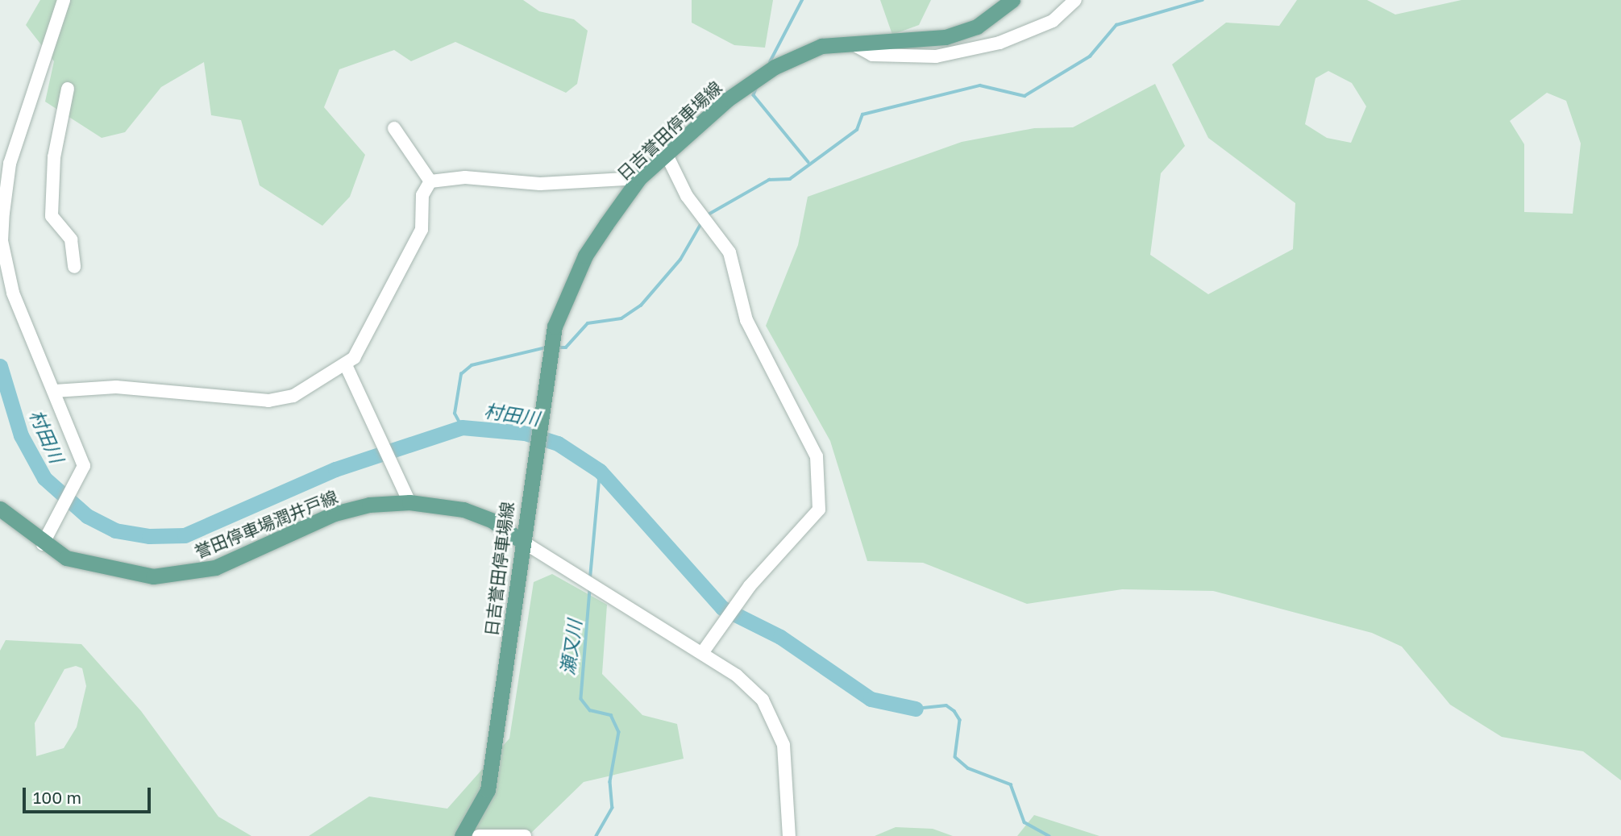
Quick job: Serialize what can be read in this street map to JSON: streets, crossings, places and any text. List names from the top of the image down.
{
  "streets": {
    "main road": ["日吉誉田停車場線", "誉田停車場潤井戸線"]
  },
  "crossings": [
    ["日吉誉田停車場線", "誉田停車場潤井戸線"]
  ],
  "water": ["村田川", "瀬又川"],
  "scale_bar": "100 m"
}
